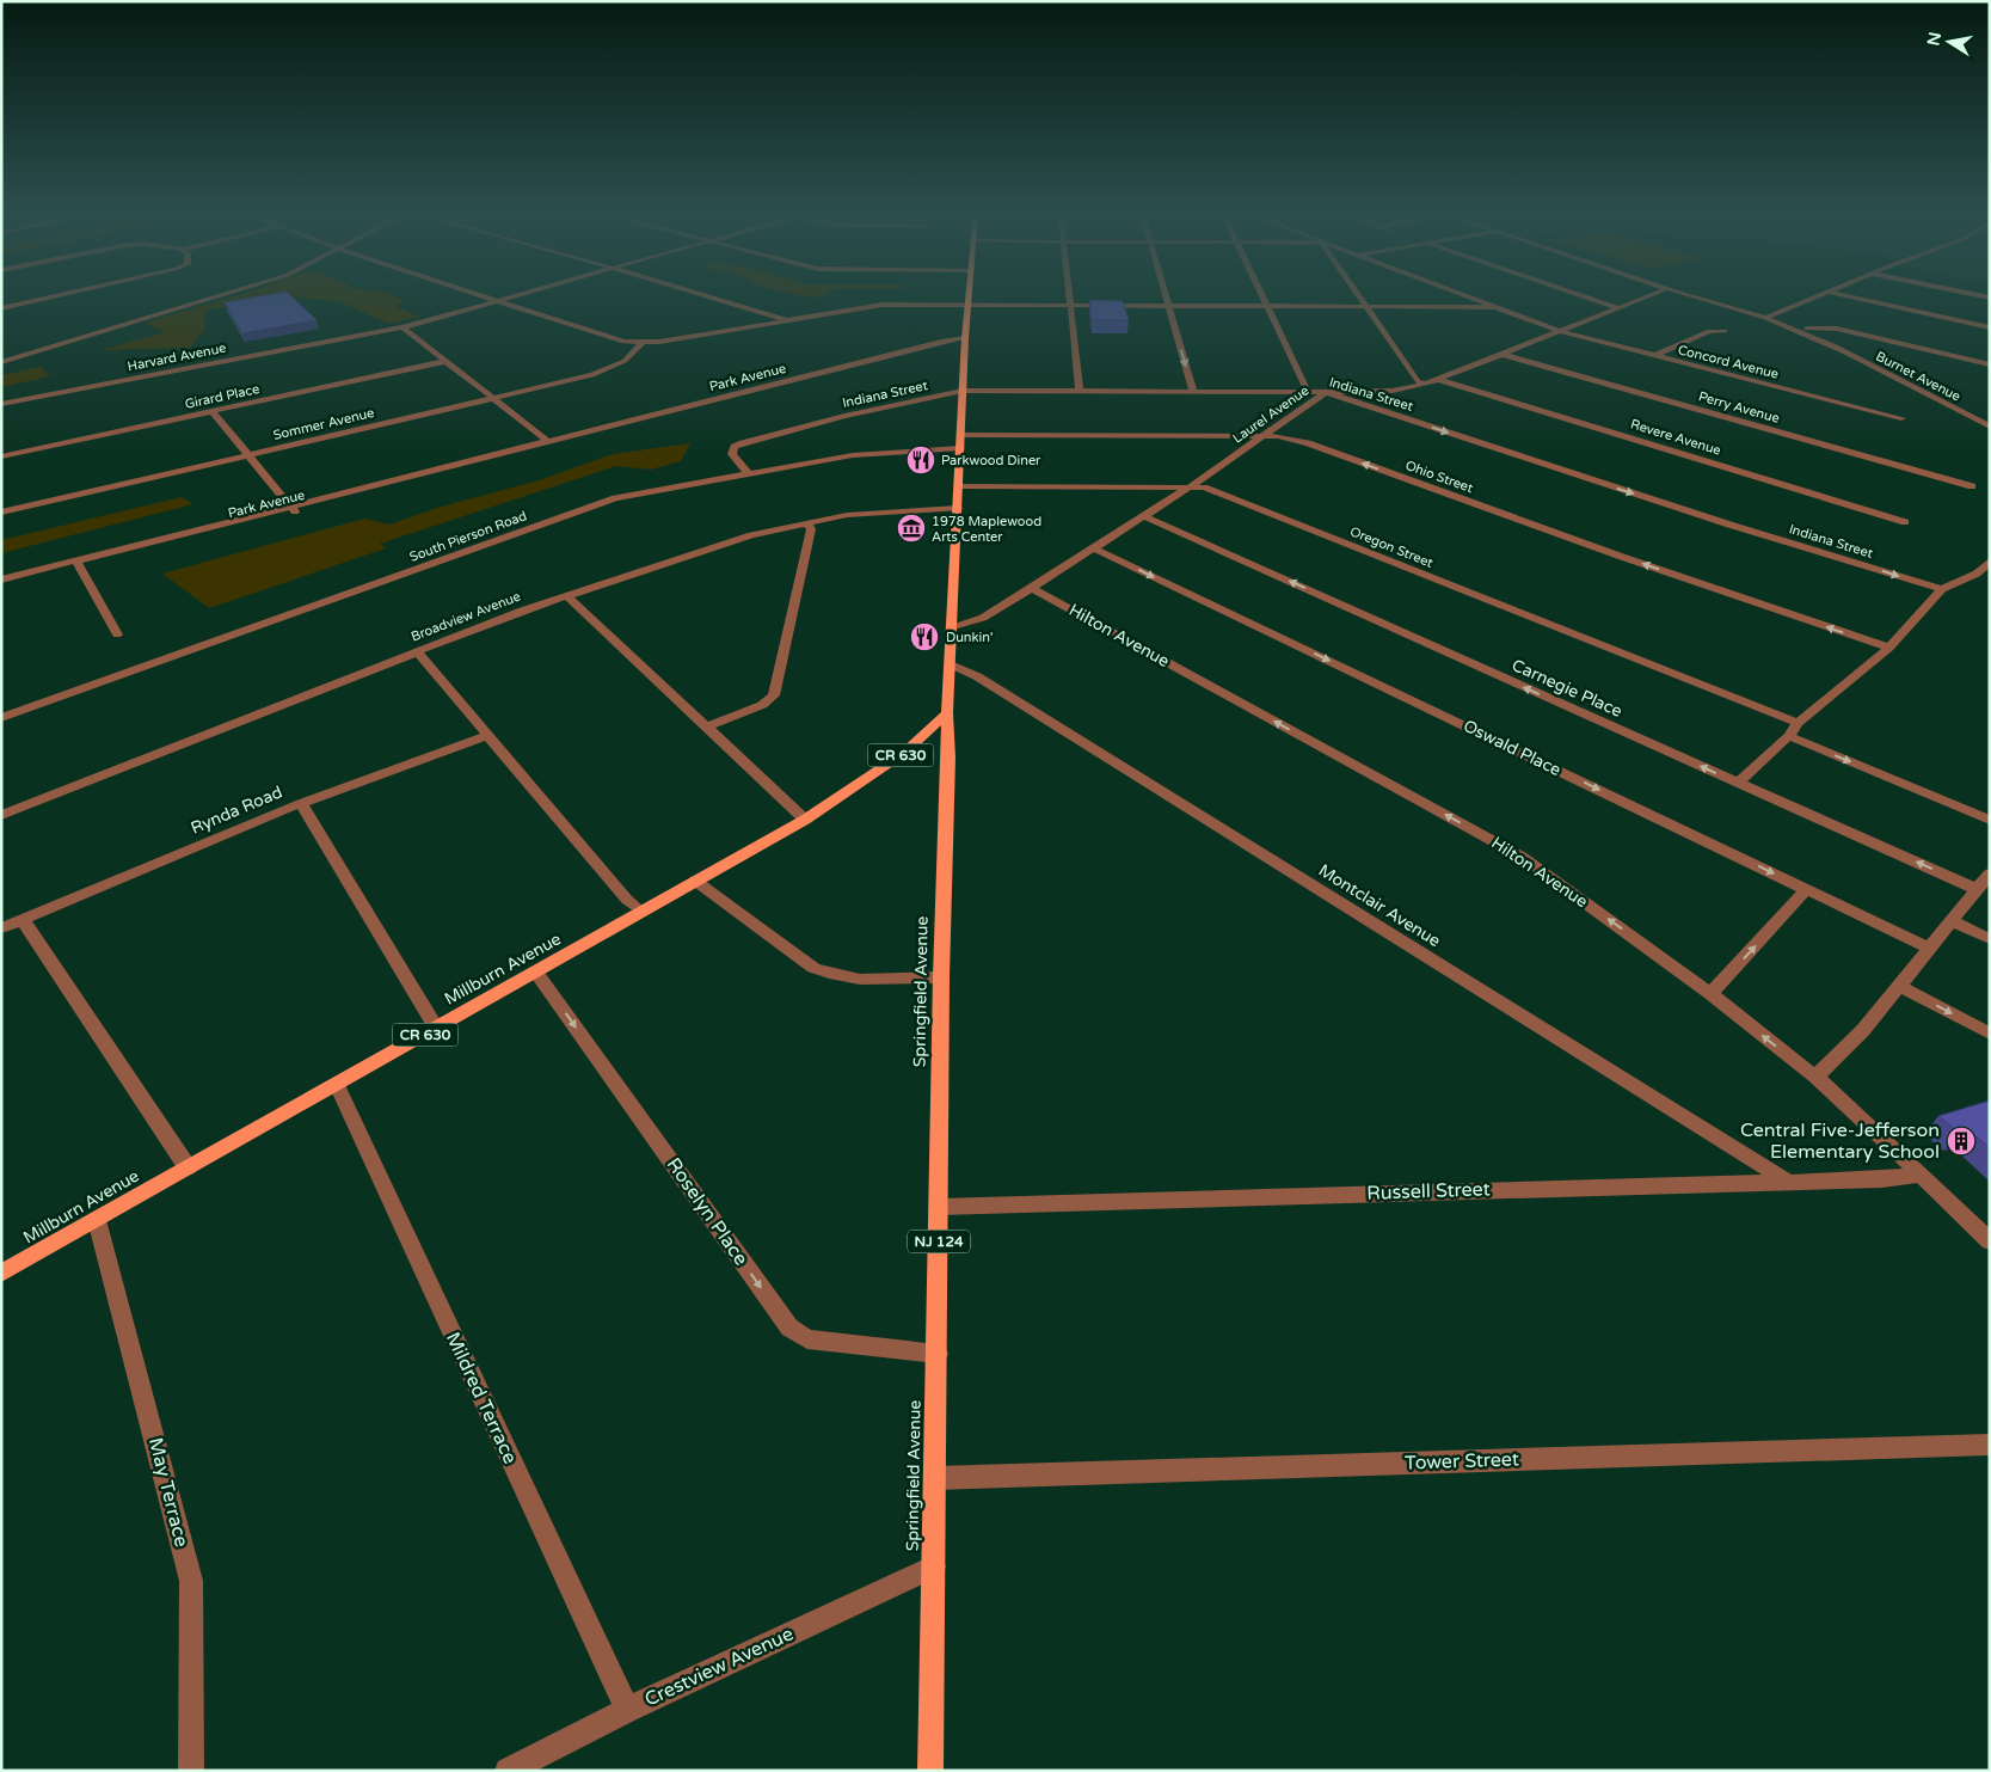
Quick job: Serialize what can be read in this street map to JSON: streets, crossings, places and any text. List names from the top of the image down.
{
  "streets": {
    "main road": [
      "CR 630",
      "Millburn Avenue",
      "Springfield Avenue",
      "NJ 124"
    ],
    "street": [
      "Harvard Avenue",
      "Concord Avenue",
      "Burnet Avenue",
      "Park Avenue",
      "Indiana Street",
      "Girard Place",
      "Perry Avenue",
      "Laurel Avenue",
      "Sommer Avenue",
      "Revere Avenue",
      "Ohio Street",
      "South Pierson Road",
      "Oregon Street",
      "Broadview Avenue",
      "Hilton Avenue",
      "Carnegie Place",
      "Oswald Place",
      "Rynda Road",
      "Montclair Avenue",
      "Russell Street",
      "Roselyn Place",
      "Mildred Terrace",
      "Tower Street",
      "May Terrace",
      "Crestview Avenue"
    ]
  },
  "crossings": [
    ["Concord Avenue", "Laurel Avenue"],
    ["Park Avenue", "Springfield Avenue"],
    ["Indiana Street", "Laurel Avenue"],
    ["Indiana Street", "South Pierson Road"],
    ["Indiana Street", "Springfield Avenue"],
    ["Perry Avenue", "Laurel Avenue"],
    ["Laurel Avenue", "Revere Avenue"],
    ["Laurel Avenue", "Ohio Street"],
    ["Laurel Avenue", "Oregon Street"],
    ["Laurel Avenue", "Hilton Avenue"],
    ["Laurel Avenue", "Carnegie Place"],
    ["Laurel Avenue", "Oswald Place"],
    ["Laurel Avenue", "Springfield Avenue"],
    ["Ohio Street", "Springfield Avenue"],
    ["South Pierson Road", "Springfield Avenue"],
    ["Oregon Street", "Springfield Avenue"],
    ["Broadview Avenue", "Springfield Avenue"],
    ["Hilton Avenue", "Russell Street"],
    ["Montclair Avenue", "Springfield Avenue"],
    ["Montclair Avenue", "Russell Street"],
    ["Millburn Avenue", "Springfield Avenue"],
    ["Millburn Avenue", "Roselyn Place"],
    ["Millburn Avenue", "Mildred Terrace"],
    ["Millburn Avenue", "May Terrace"],
    ["Springfield Avenue", "Russell Street"],
    ["Springfield Avenue", "Roselyn Place"],
    ["Springfield Avenue", "Tower Street"],
    ["Springfield Avenue", "Crestview Avenue"],
    ["Mildred Terrace", "Crestview Avenue"]
  ],
  "one_way": [
    "Indiana Street",
    "Ohio Street",
    "Hilton Avenue",
    "Carnegie Place",
    "Oswald Place",
    "Roselyn Place"
  ],
  "places": {
    "restaurant": ["Parkwood Diner", "Dunkin'"],
    "museum": ["1978 Maplewood Arts Center"],
    "building": ["Central Five-Jefferson Elementary School"]
  },
  "north": "left"
}
